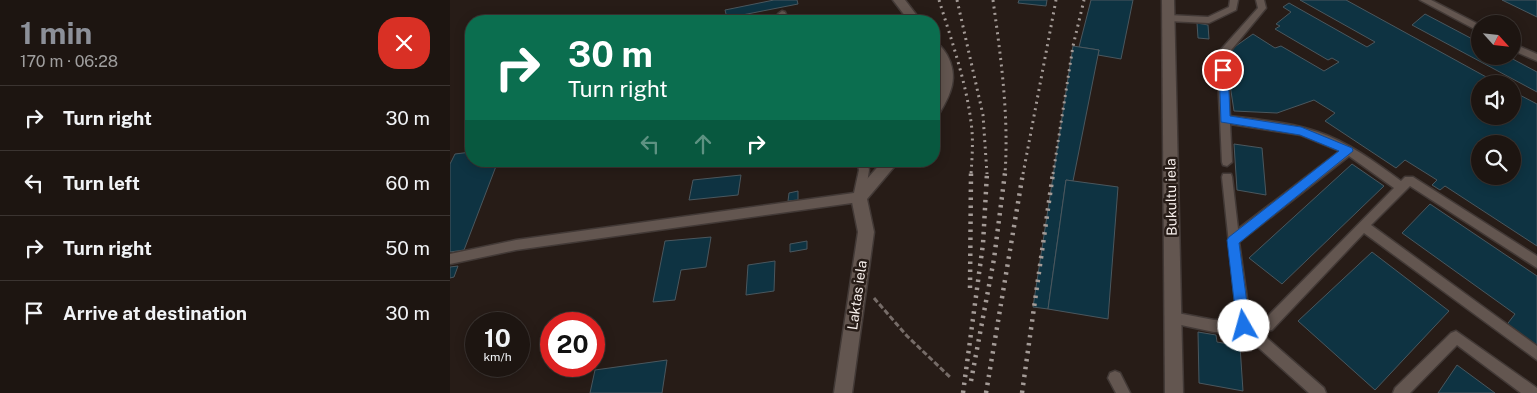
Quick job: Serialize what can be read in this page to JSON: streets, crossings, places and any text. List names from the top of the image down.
{
  "streets": {
    "street": ["Bukultu iela", "Laktas iela"]
  },
  "north": "bottom right",
  "page": {
    "heading": ["1 min", "170 m · 06:28"],
    "turn": ["30 m", "Turn right"],
    "list": [
      {
        "name": "Turn right",
        "value": "30 m"
      },
      {
        "name": "Turn left",
        "value": "60 m"
      },
      {
        "name": "Turn right",
        "value": "50 m"
      },
      {
        "name": "Arrive at destination",
        "value": "30 m"
      }
    ],
    "speed": "10 km/h",
    "limit": "20"
  }
}
